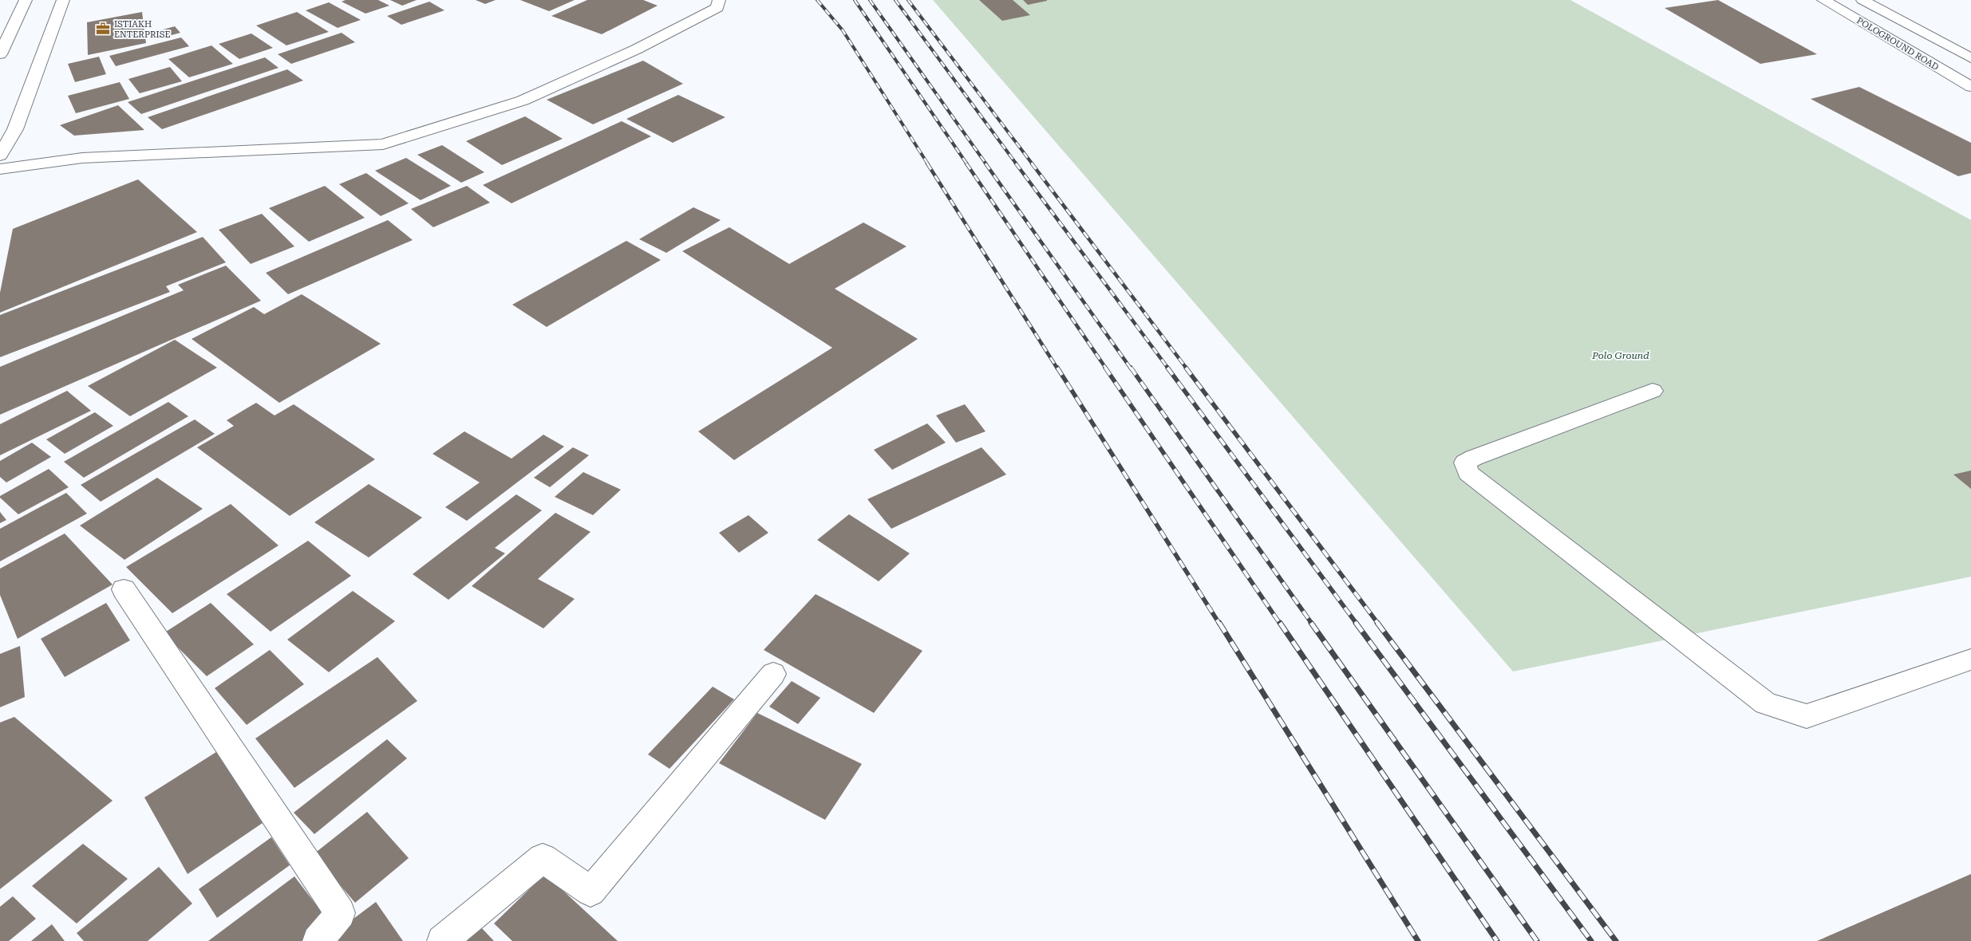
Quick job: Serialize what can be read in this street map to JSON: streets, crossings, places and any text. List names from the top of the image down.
{
  "streets": {
    "street": ["POLOGROUND ROAD"]
  },
  "parks": ["Polo Ground"],
  "places": {
    "office": ["ISTIAKH ENTERPRISE"]
  }
}
